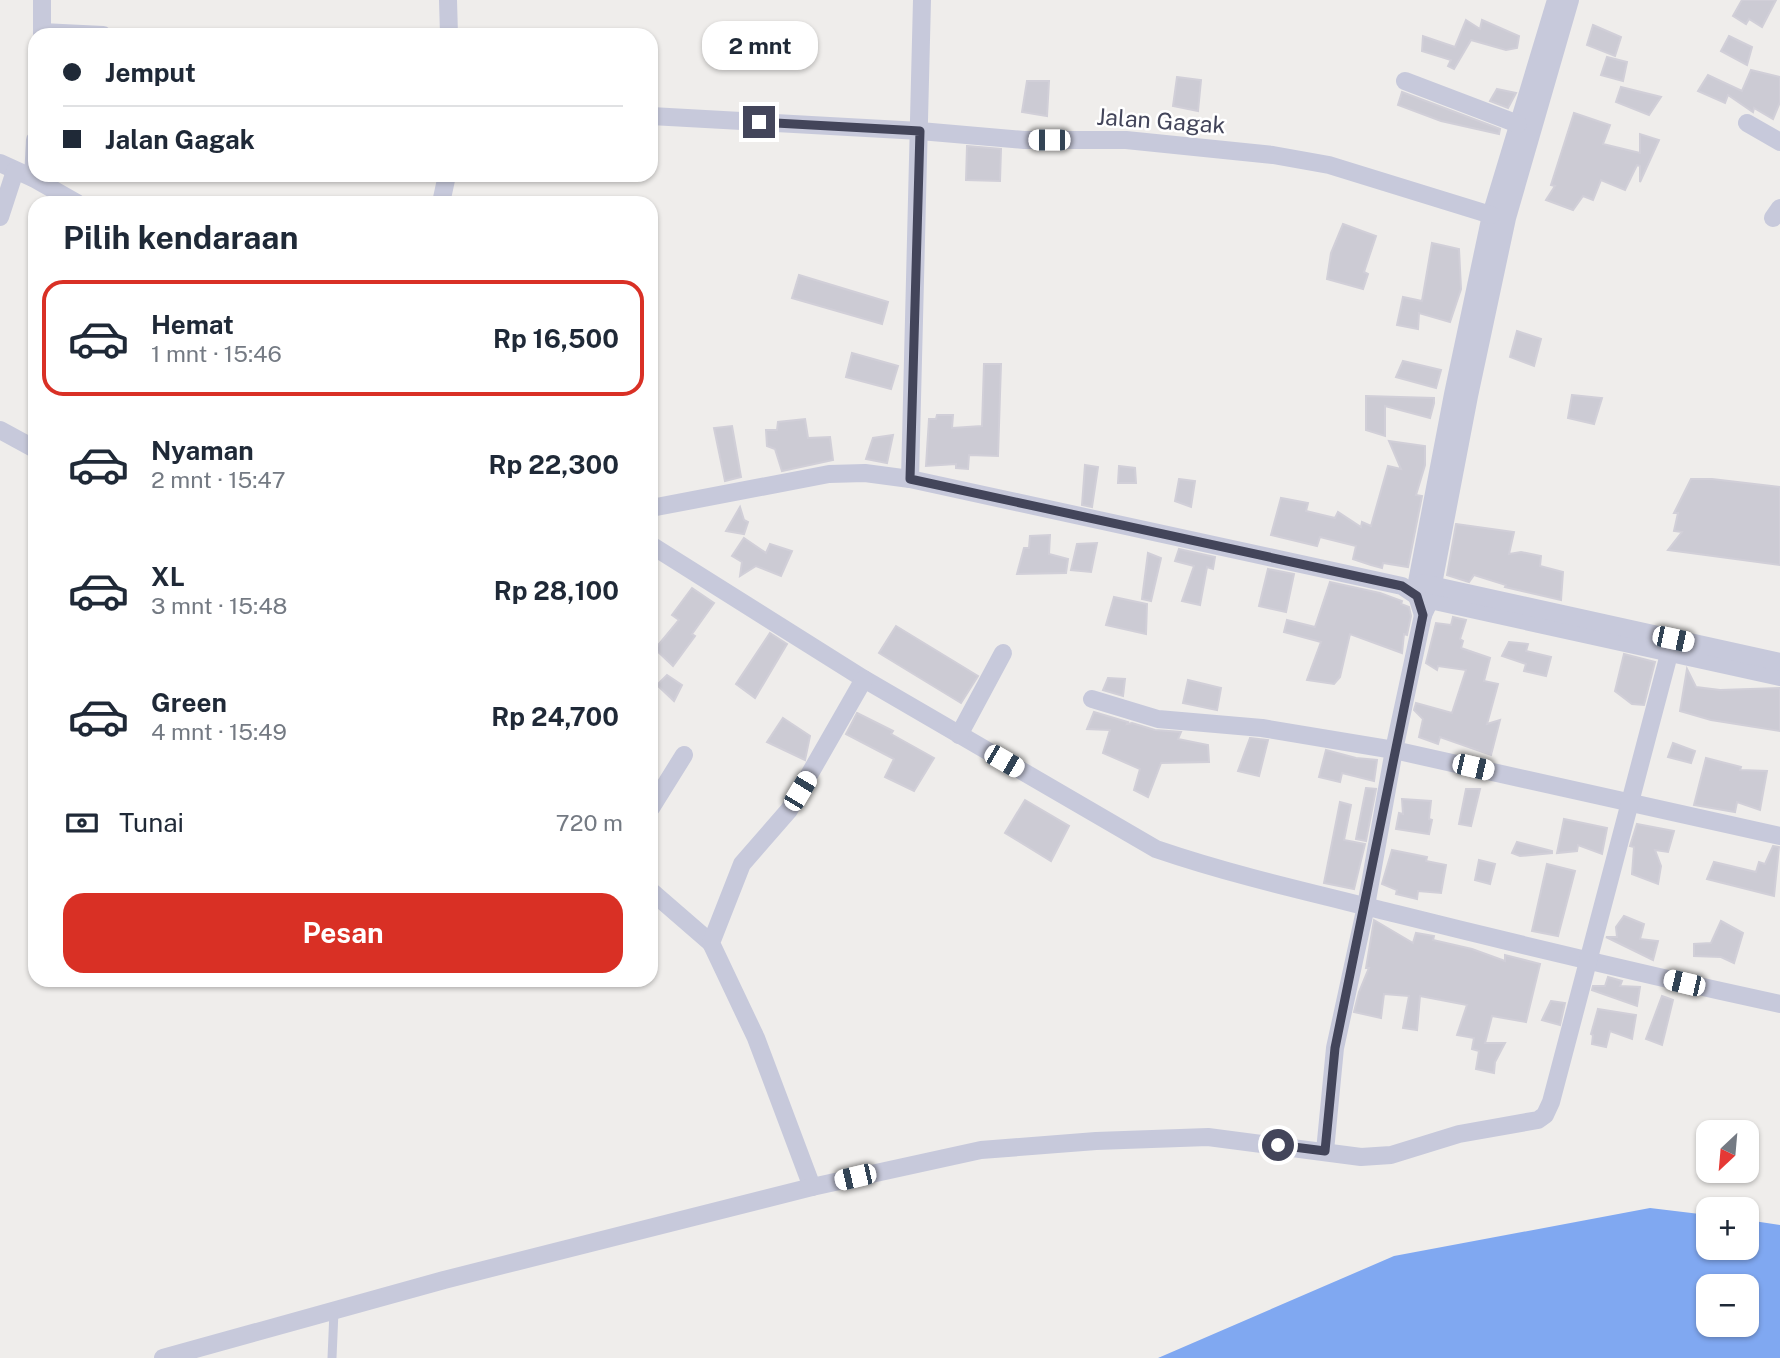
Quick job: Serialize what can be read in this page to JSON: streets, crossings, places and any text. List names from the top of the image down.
{
  "streets": {
    "street": ["Jalan Gagak"]
  },
  "north": "bottom left",
  "page": {
    "bubble": "2 mnt",
    "banner": ["Jemput", "Jalan Gagak"],
    "heading": "Pilih kendaraan",
    "list": [
      {
        "name": "Hemat",
        "note": "1 mnt · 15:46",
        "value": "Rp 16,500"
      },
      {
        "name": "Nyaman",
        "note": "2 mnt · 15:47",
        "value": "Rp 22,300"
      },
      {
        "name": "XL",
        "note": "3 mnt · 15:48",
        "value": "Rp 28,100"
      },
      {
        "name": "Green",
        "note": "4 mnt · 15:49",
        "value": "Rp 24,700"
      }
    ],
    "pay": ["Tunai", "720 m"],
    "buttons": "Pesan",
    "map_buttons": ["+", "−"]
  }
}
